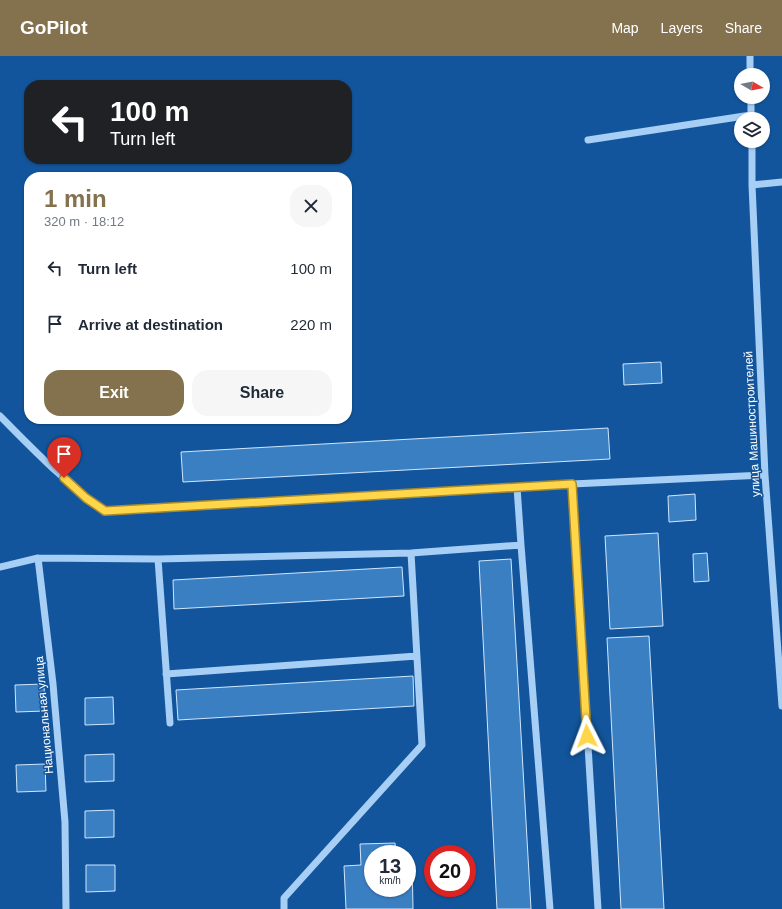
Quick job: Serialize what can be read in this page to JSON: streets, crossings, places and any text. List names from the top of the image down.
{
  "streets": {
    "street": ["улица Машиностроителей", "Национальная улица"]
  },
  "north": "right",
  "page": {
    "header": "GoPilot",
    "nav": ["Map", "Layers", "Share"],
    "turn": ["100 m", "Turn left"],
    "heading": ["1 min", "320 m · 18:12"],
    "list": [
      {
        "name": "Turn left",
        "value": "100 m"
      },
      {
        "name": "Arrive at destination",
        "value": "220 m"
      }
    ],
    "buttons": ["Exit", "Share"],
    "speed": "13 km/h",
    "limit": "20"
  }
}
